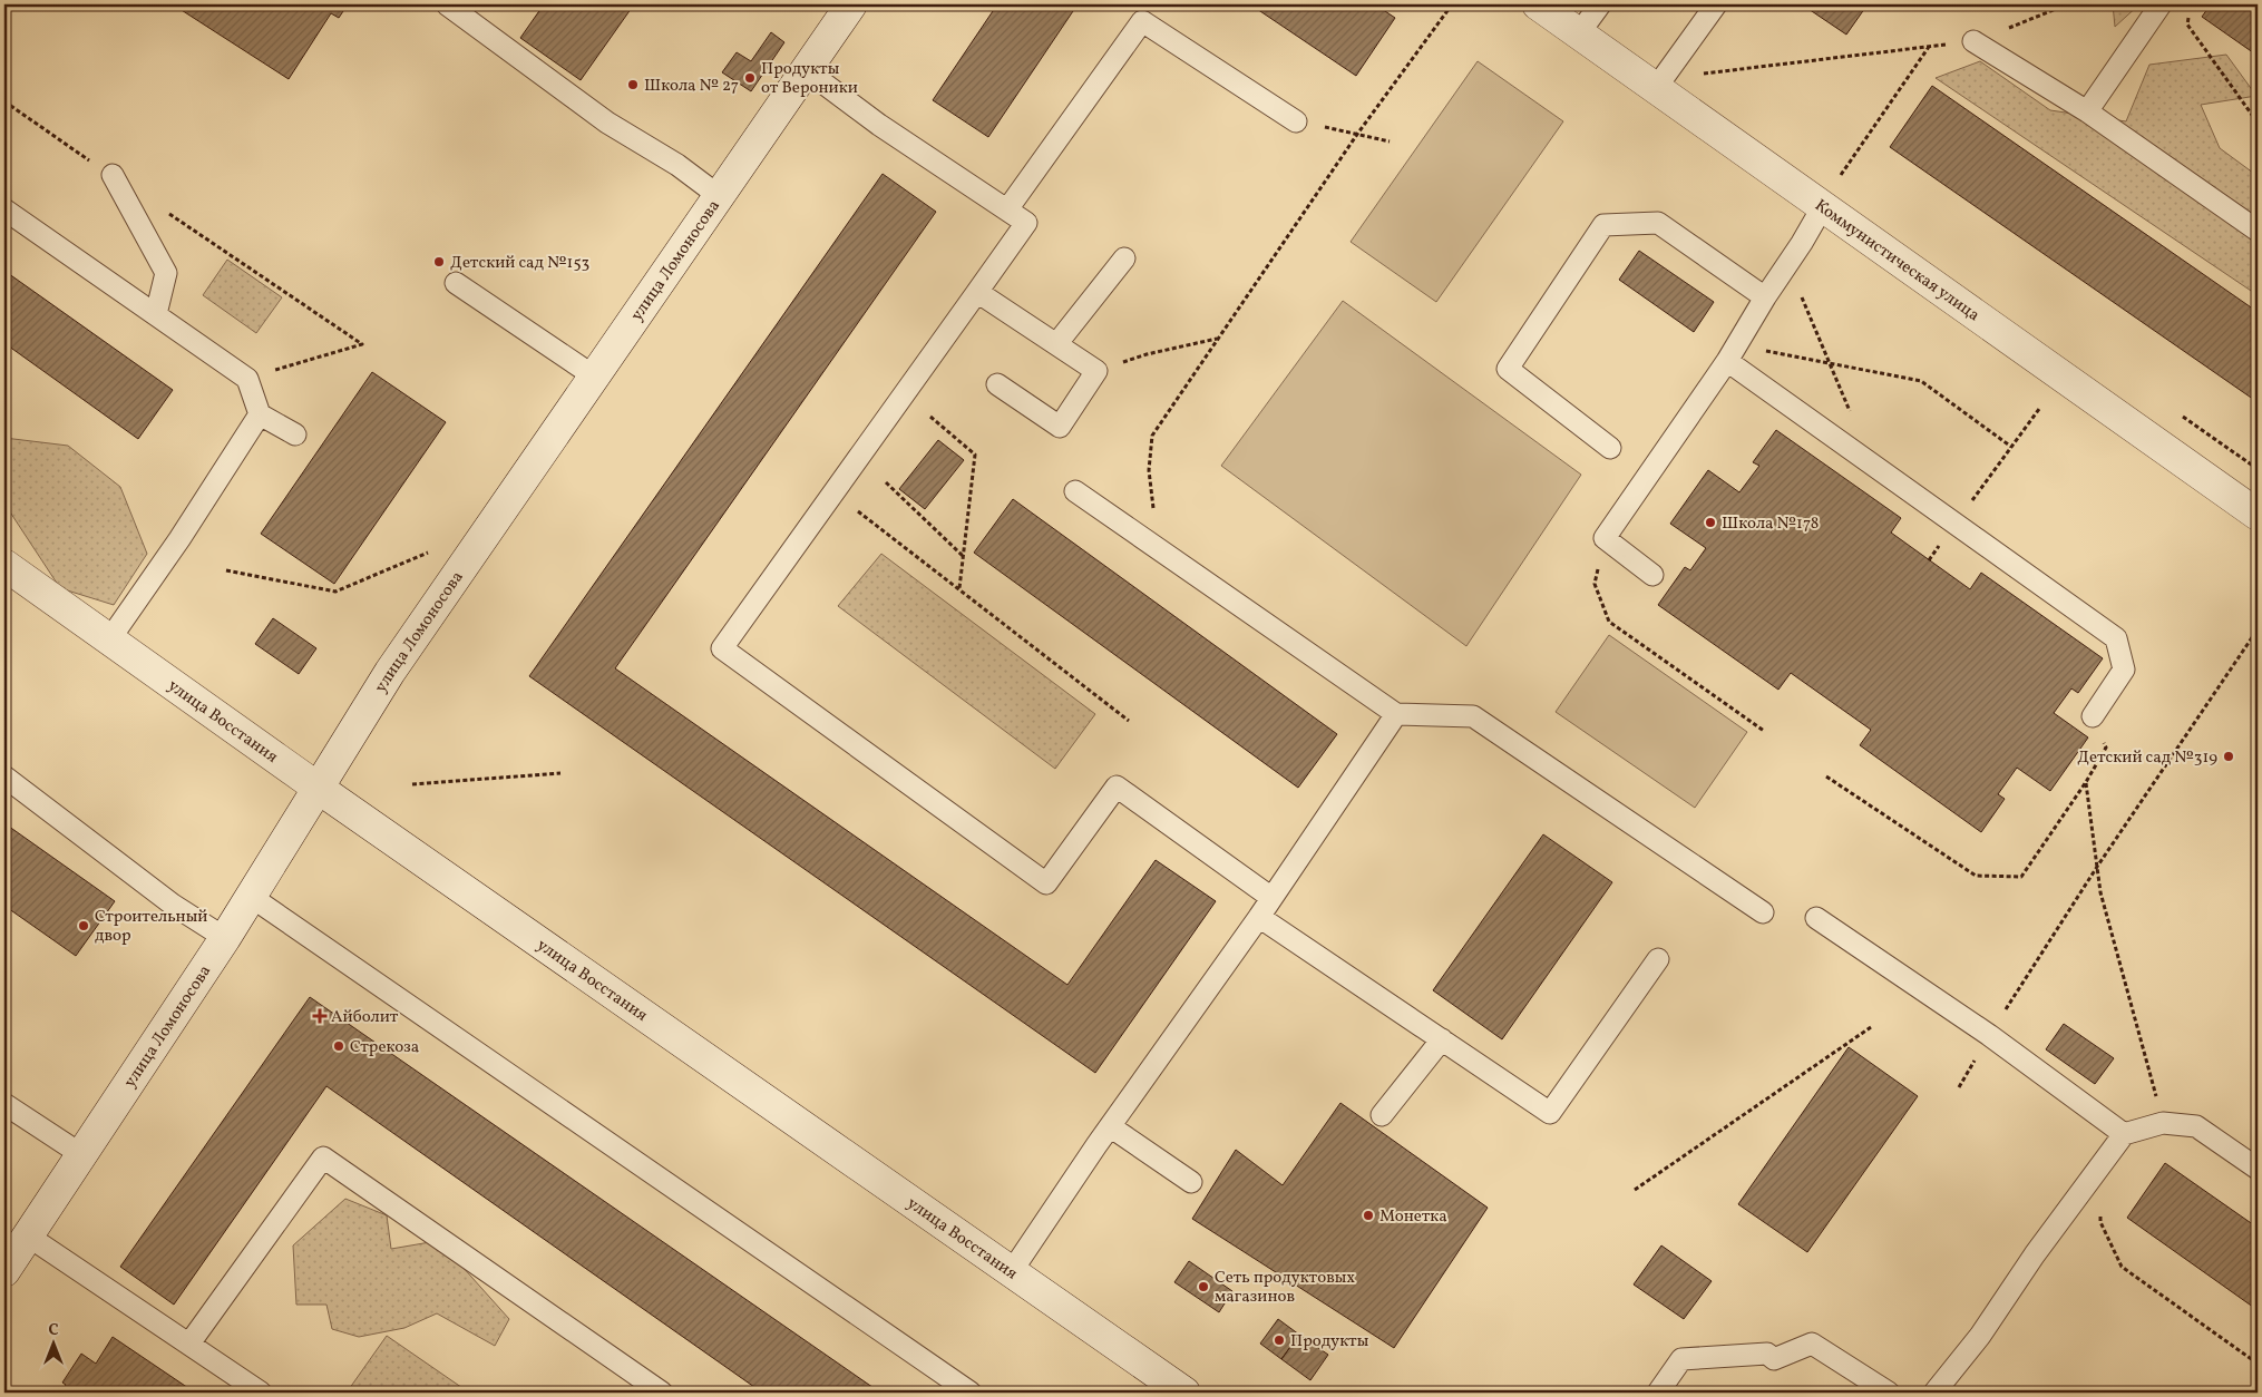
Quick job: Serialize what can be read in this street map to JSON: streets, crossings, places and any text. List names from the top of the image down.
{
  "streets": {
    "street": ["улица Ломоносова", "Коммунистическая улица", "улица Восстания"]
  },
  "crossings": [
    ["улица Ломоносова", "улица Восстания"]
  ],
  "places": {
    "other": [
      "Продукты от Вероники",
      "Школа № 27",
      "Детский сад №153",
      "Школа №178",
      "Детский сад №319",
      "Строительный двор",
      "Стрекоза",
      "Монетка",
      "Сеть продуктовых магазинов",
      "Продукты"
    ],
    "health": ["Айболит"]
  },
  "north": "top"
}
